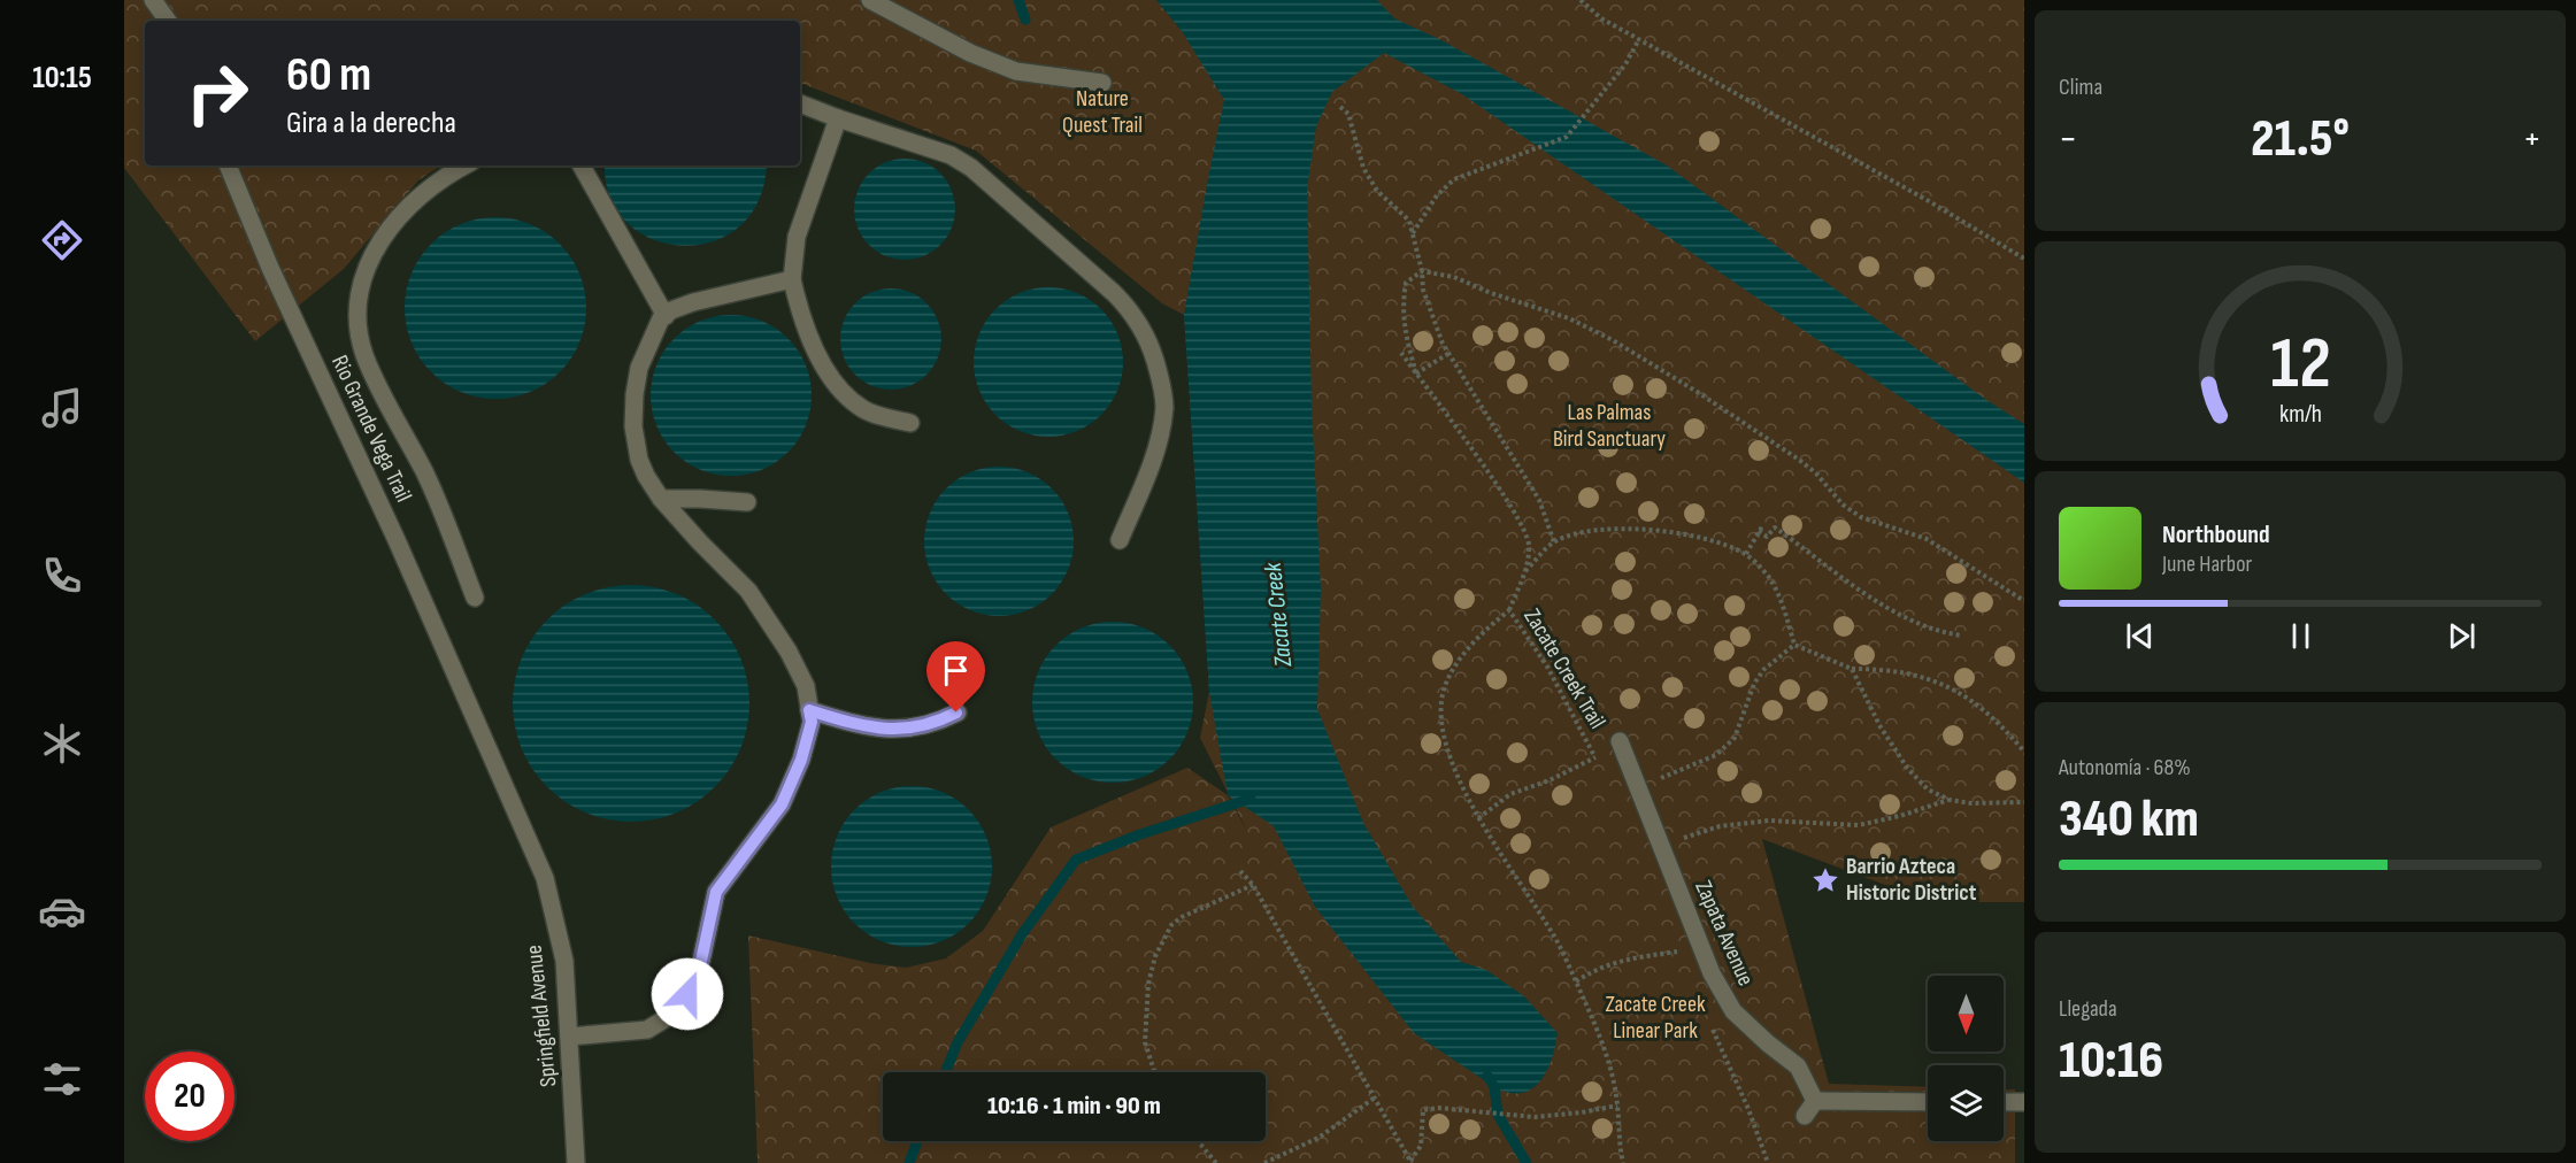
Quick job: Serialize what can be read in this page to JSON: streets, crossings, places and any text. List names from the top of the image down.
{
  "streets": {
    "street": ["Rio Grande Vega Trail", "Zapata Avenue", "Springfield Avenue"],
    "path": ["Zacate Creek Trail"]
  },
  "crossings": [
    ["Rio Grande Vega Trail", "Springfield Avenue"]
  ],
  "water": ["Zacate Creek"],
  "parks": ["Nature Quest Trail", "Las Palmas Bird Sanctuary", "Zacate Creek Linear Park"],
  "places": {
    "place": ["Barrio Azteca Historic District"]
  },
  "north": "bottom",
  "page": {
    "tabs": "10:15",
    "tile": [
      "Clima",
      ["Autonomía · 68%", "340 km"],
      ["Llegada", "10:16"]
    ],
    "turn": ["60 m", "Gira a la derecha"],
    "heat": ["−", "21.5°", "+"],
    "song": ["Northbound", "June Harbor"],
    "limit": "20",
    "trip": "10:16 · 1 min · 90 m",
    "gauge": ["12", "km/h"]
  }
}
